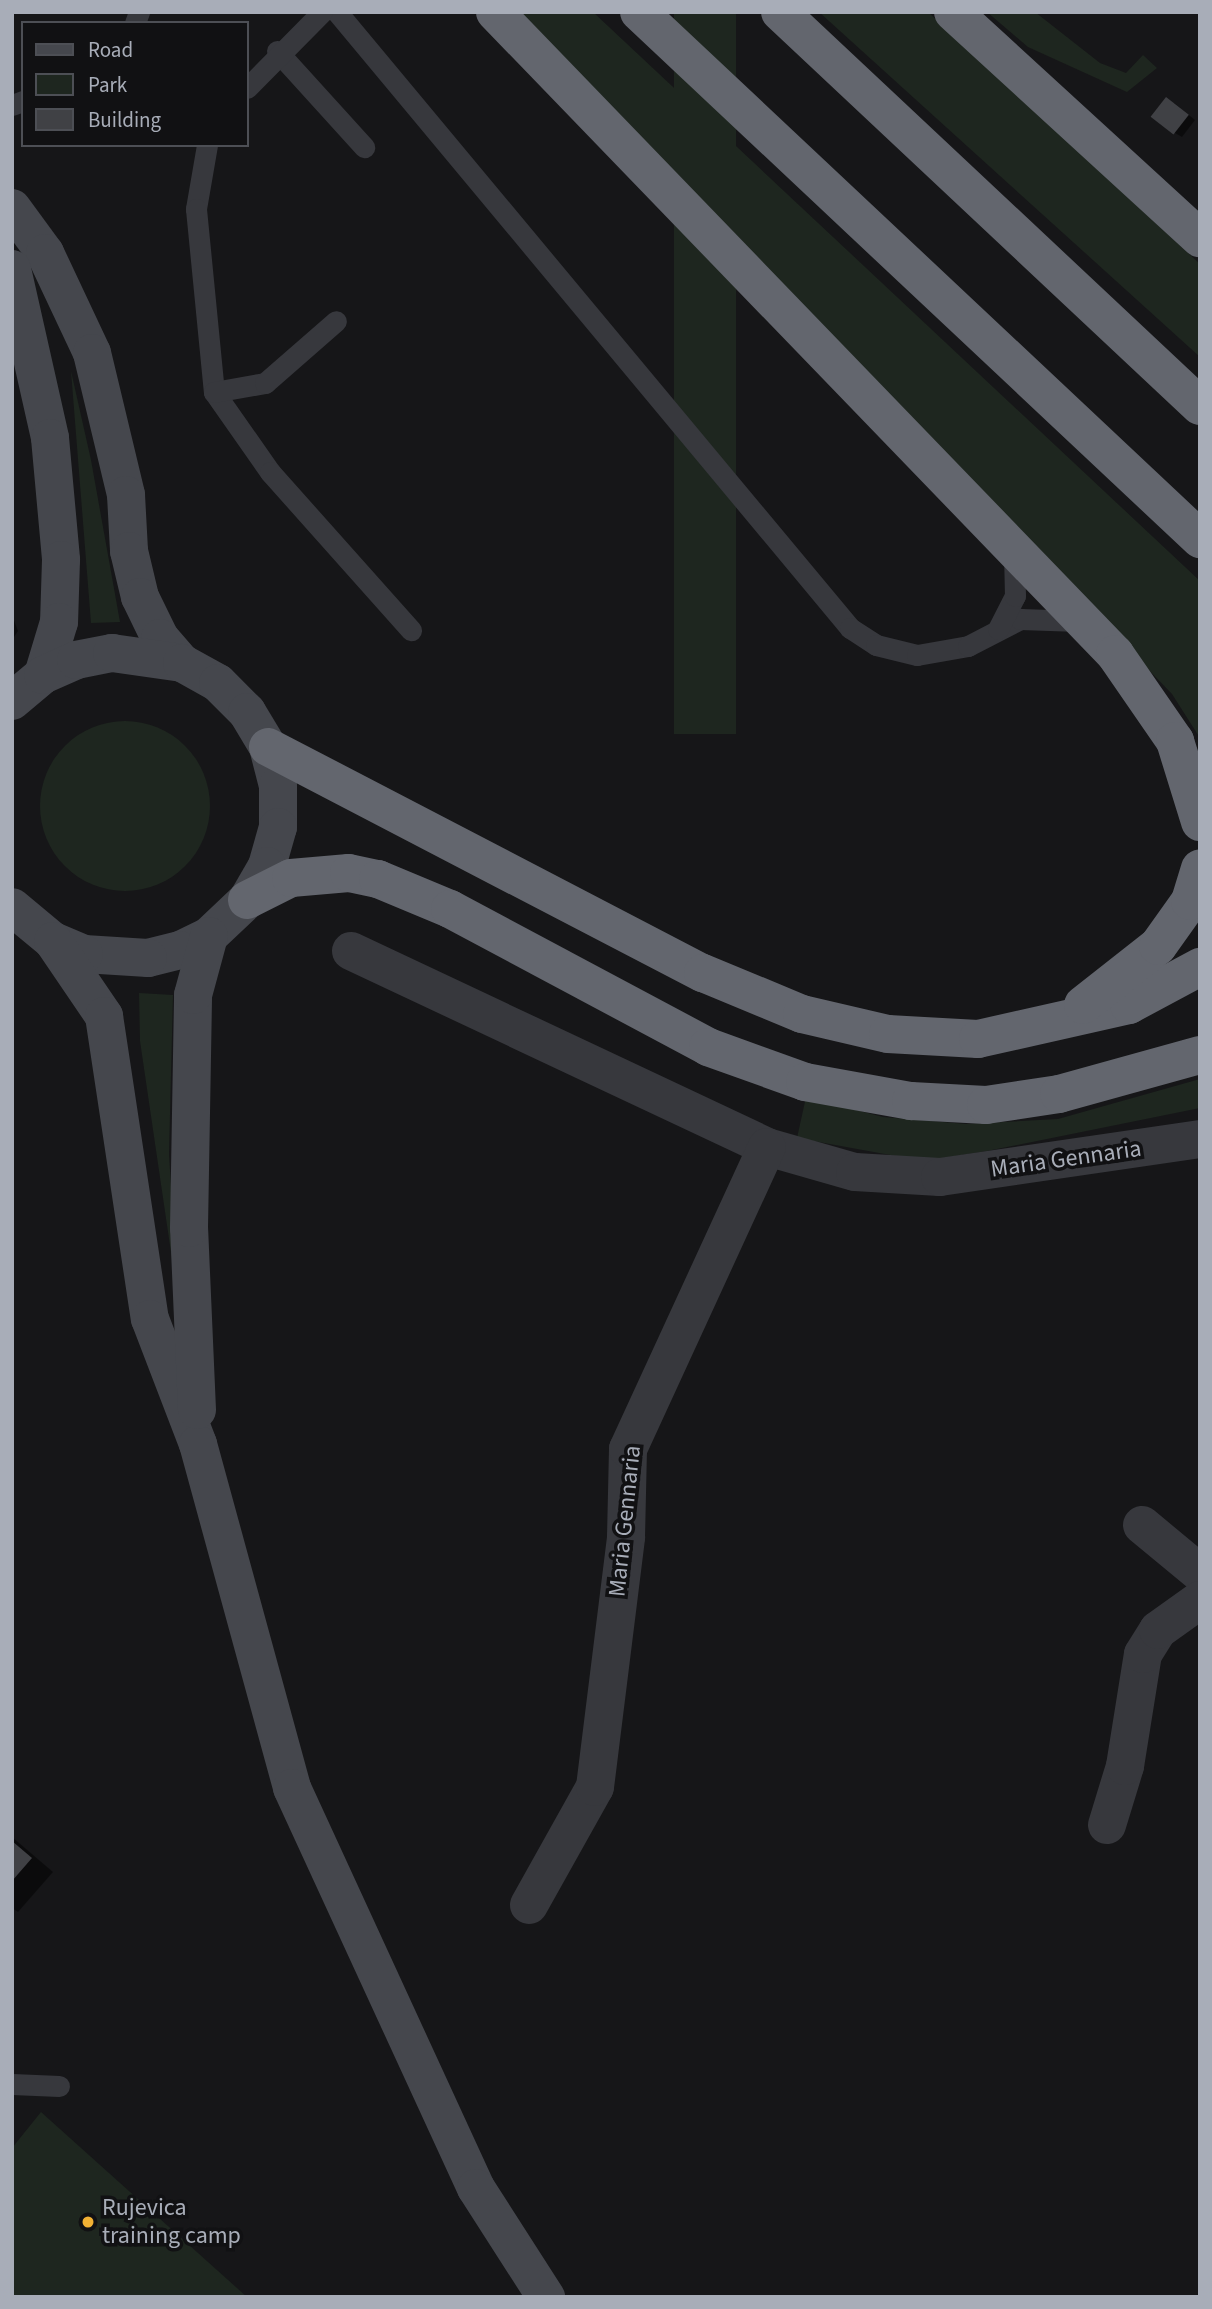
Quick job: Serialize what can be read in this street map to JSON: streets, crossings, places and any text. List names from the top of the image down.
{
  "streets": {
    "street": ["Maria Gennaria"]
  },
  "places": ["Rujevica training camp"],
  "legend": ["Road", "Park", "Building"]
}
